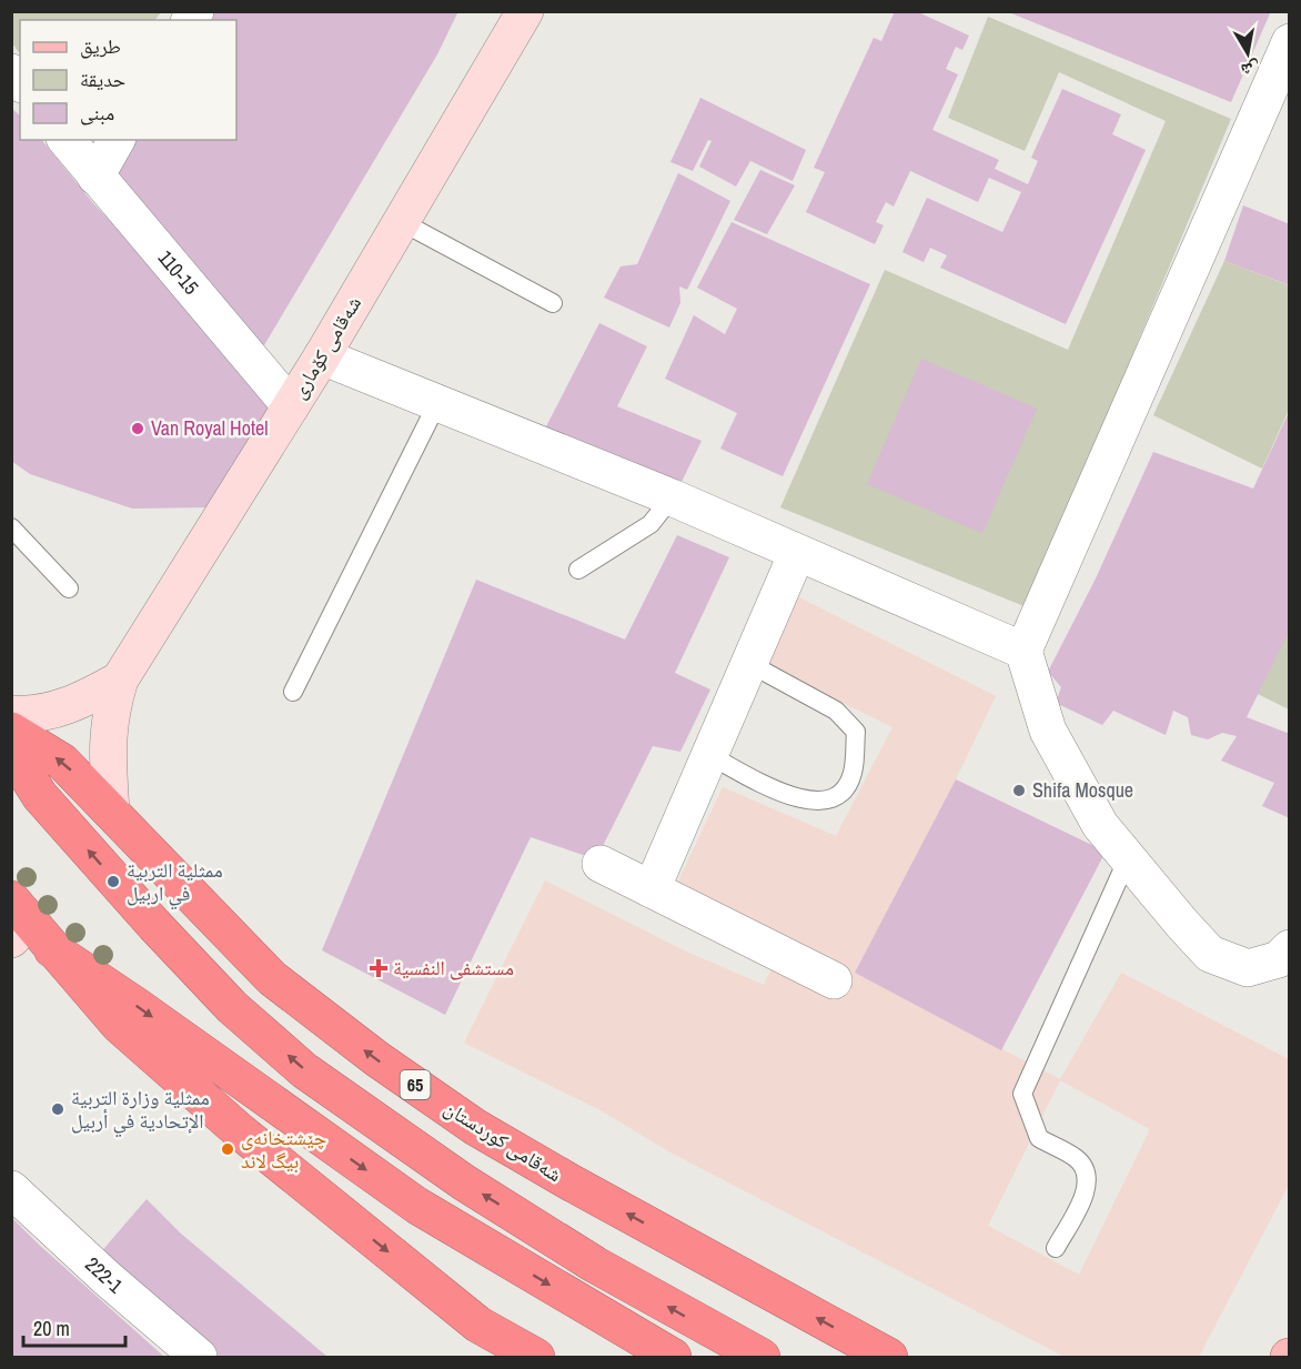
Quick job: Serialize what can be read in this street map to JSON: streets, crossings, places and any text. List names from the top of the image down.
{
  "streets": {
    "highway": ["65", "شەقامی کوردستان"],
    "street": ["110-15", "شەقامی کۆماری", "222-1"]
  },
  "crossings": [
    ["110-15", "شەقامی کۆماری"],
    ["شەقامی کۆماری", "شەقامی کوردستان"]
  ],
  "places": {
    "other": [
      "Van Royal Hotel",
      "Shifa Mosque",
      "ممثلية التربية في اربيل",
      "ممثلية وزارة التربية الإتحادية في أربيل",
      "چێشتخانەی بیگ لاند"
    ],
    "health": ["مستشفى النفسية"]
  },
  "legend": ["طريق", "حديقة", "مبنى"],
  "scale_bar": "20 m",
  "north": "bottom"
}
